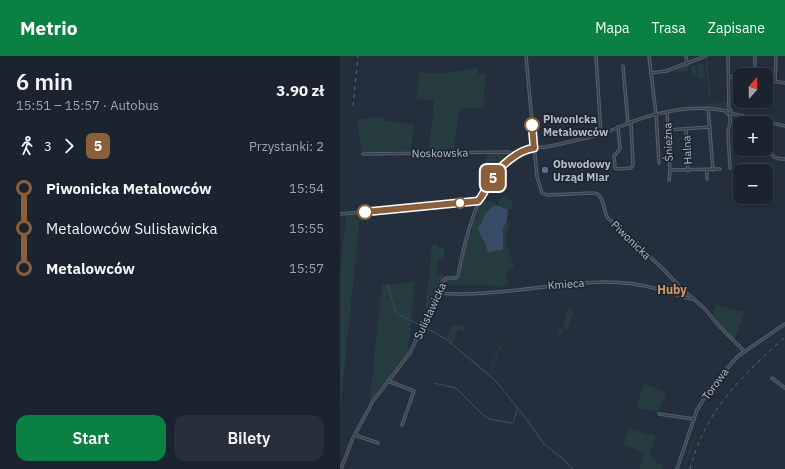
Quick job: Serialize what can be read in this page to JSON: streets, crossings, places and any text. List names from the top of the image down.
{
  "streets": {
    "street": [
      "Śnieżna",
      "Halna",
      "Noskowska",
      "Piwonicka",
      "Kmieca",
      "Sulisławicka",
      "Torowa"
    ]
  },
  "crossings": [
    ["Śnieżna", "Halna"],
    ["Śnieżna", "Sulisławicka"],
    ["Noskowska", "Sulisławicka"],
    ["Piwonicka", "Kmieca"],
    ["Piwonicka", "Sulisławicka"],
    ["Piwonicka", "Torowa"],
    ["Kmieca", "Sulisławicka"]
  ],
  "districts": ["Huby"],
  "places": ["Piwonicka Metalowców", "Obwodowy Urząd Miar"],
  "lines": ["bus line 5"],
  "north": "top",
  "page": {
    "header": "Metrio",
    "nav": ["Mapa", "Trasa", "Zapisane"],
    "heading": ["6 min", "15:51 – 15:57 · Autobus", "3.90 zł"],
    "on_map": "5",
    "map_buttons": ["+", "−"],
    "legs": ["3", "5", "Przystanki: 2"],
    "list": [
      {
        "name": "Piwonicka Metalowców",
        "value": "15:54"
      },
      {
        "name": "Metalowców Sulisławicka",
        "value": "15:55"
      },
      {
        "name": "Metalowców",
        "value": "15:57"
      }
    ],
    "buttons": ["Start", "Bilety"]
  }
}
